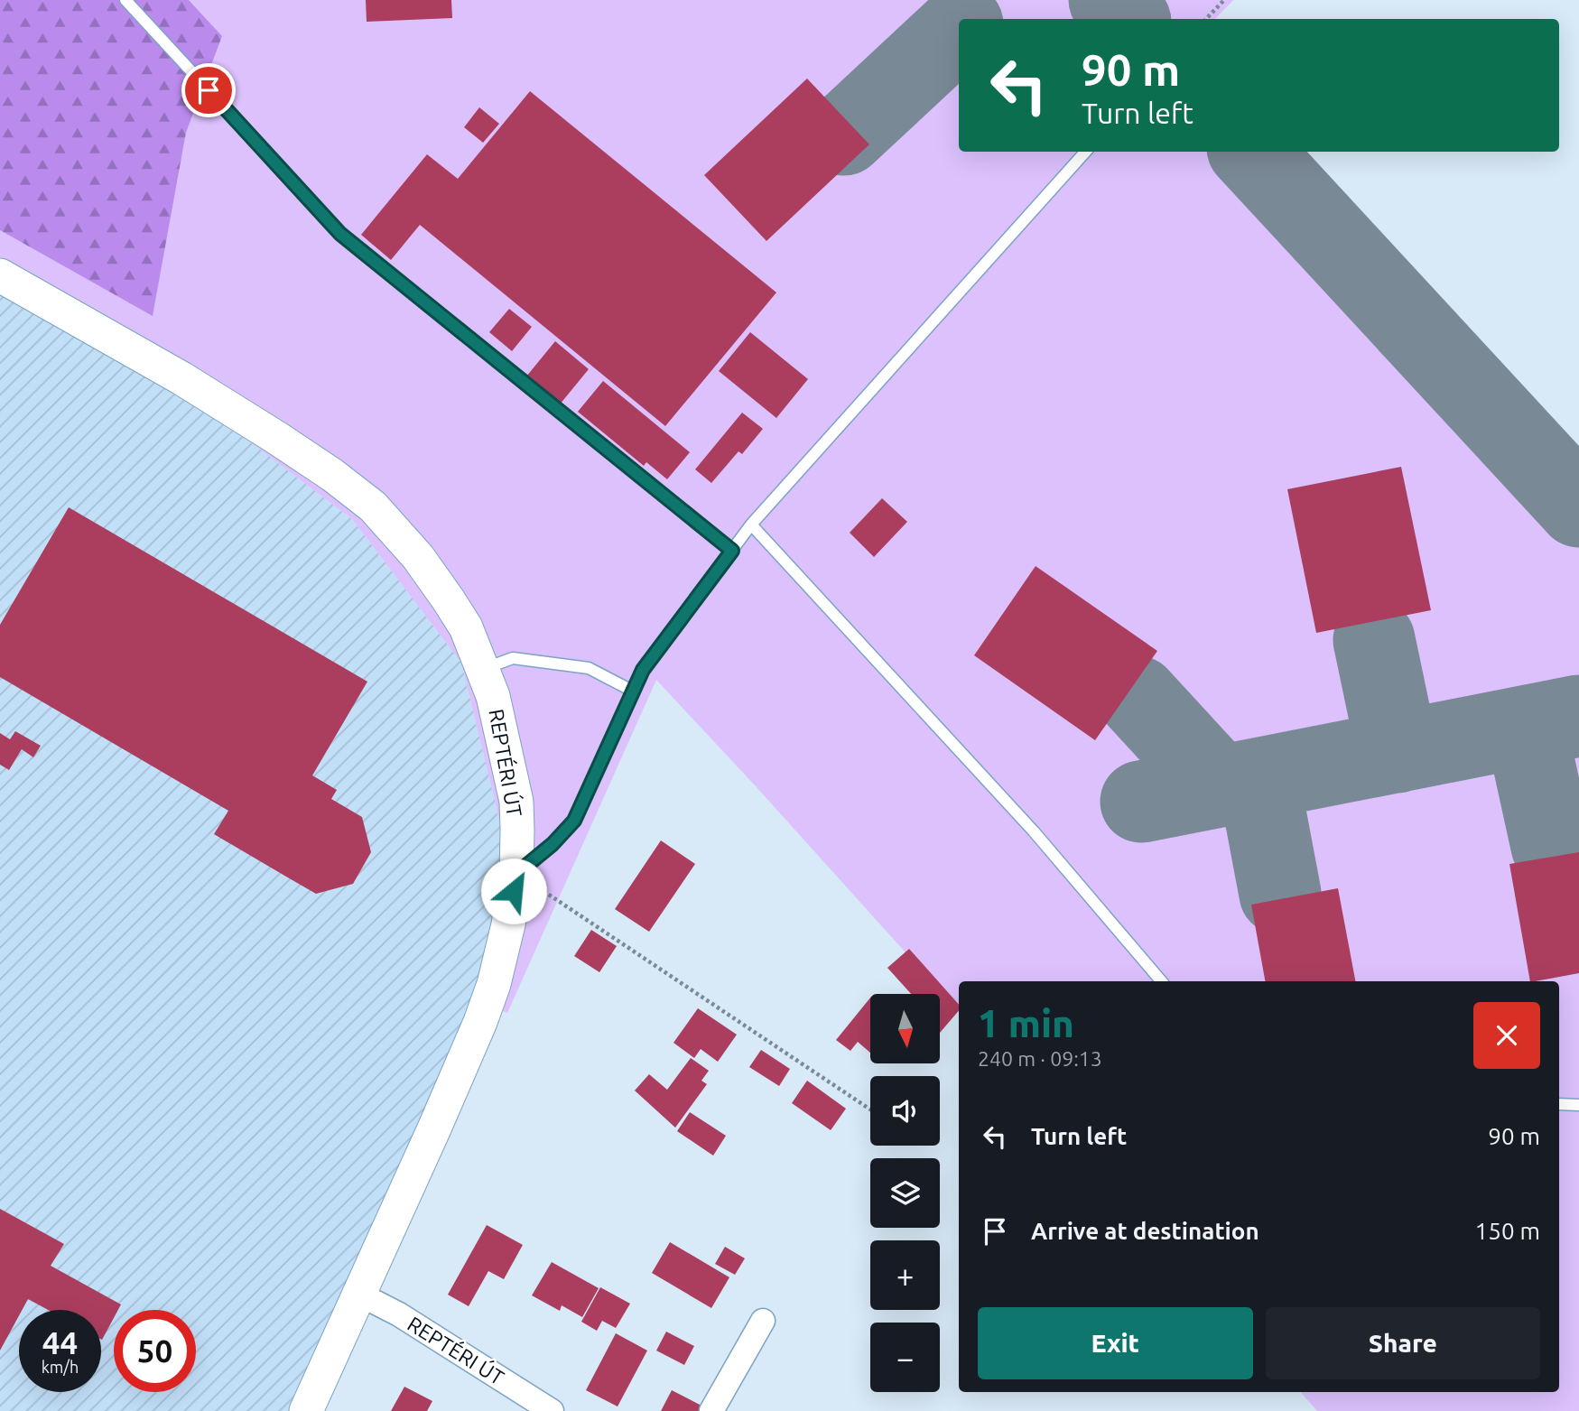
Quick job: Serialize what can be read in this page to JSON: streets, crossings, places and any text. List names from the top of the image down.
{
  "streets": {
    "main road": ["REPTÉRI ÚT"]
  },
  "north": "bottom",
  "page": {
    "turn": ["90 m", "Turn left"],
    "heading": ["1 min", "240 m · 09:13"],
    "map_buttons": ["+", "−"],
    "list": [
      {
        "name": "Turn left",
        "value": "90 m"
      },
      {
        "name": "Arrive at destination",
        "value": "150 m"
      }
    ],
    "buttons": ["Exit", "Share"],
    "speed": "44 km/h",
    "limit": "50"
  }
}
